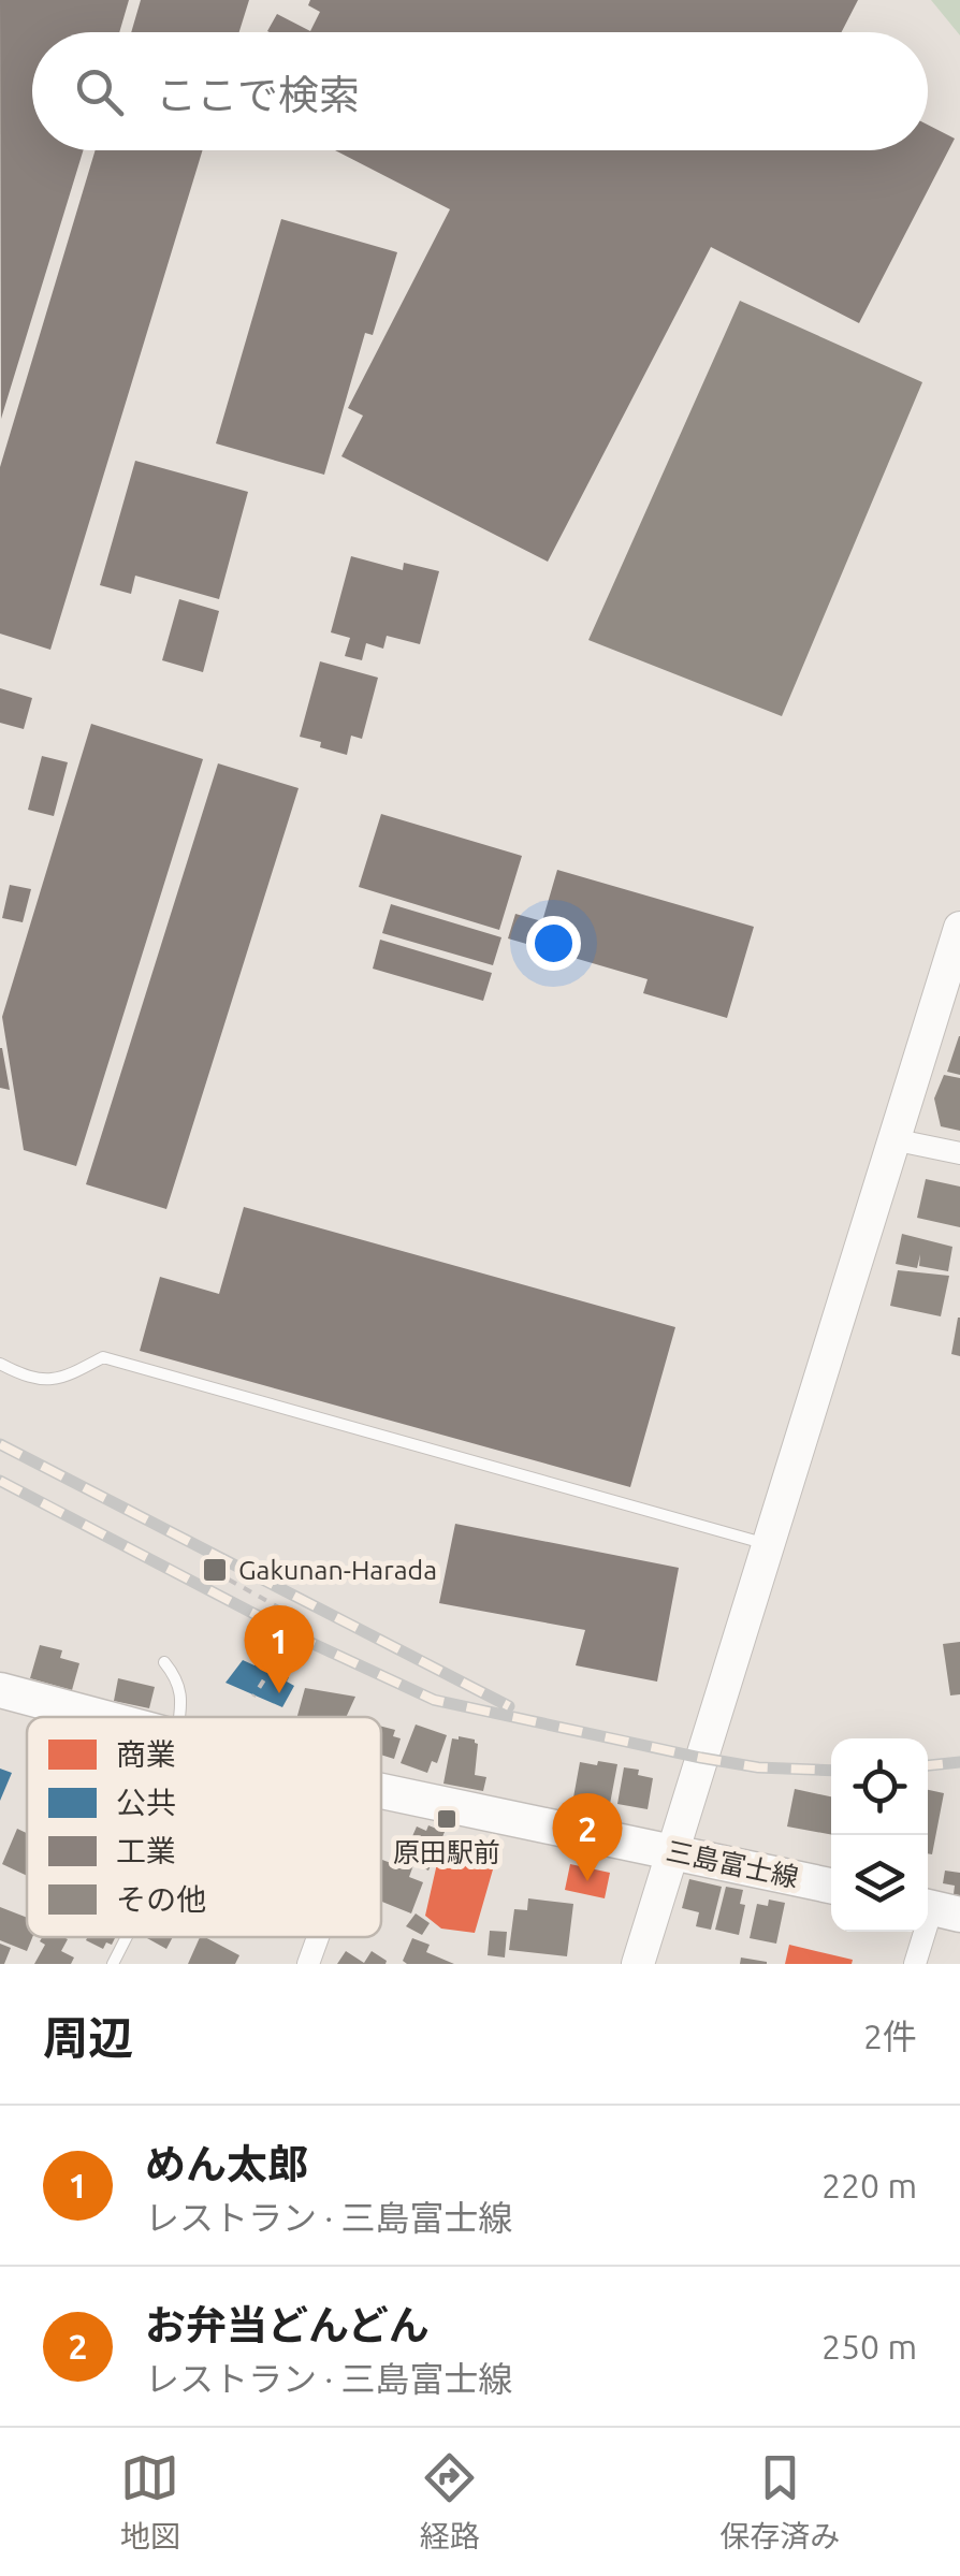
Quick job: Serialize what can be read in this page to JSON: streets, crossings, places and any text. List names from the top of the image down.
{
  "streets": {
    "main road": ["三島富士線"]
  },
  "places": {
    "transit": ["Gakunan-Harada", "原田駅前"]
  },
  "legend": [
    "商業",
    "公共",
    "工業",
    "その他"
  ],
  "page": {
    "search": "ここで検索",
    "pins": ["1", "2"],
    "heading": ["周辺", "2件"],
    "list": [
      {
        "mark": "1",
        "name": "めん太郎",
        "note": "レストラン · 三島富士線",
        "value": "220 m"
      },
      {
        "mark": "2",
        "name": "お弁当どんどん",
        "note": "レストラン · 三島富士線",
        "value": "250 m"
      }
    ],
    "nav": ["地図", "経路", "保存済み"]
  }
}
